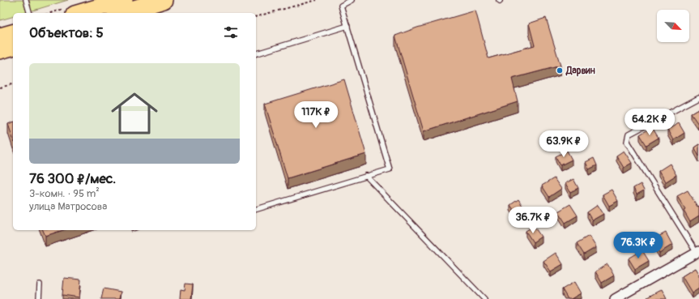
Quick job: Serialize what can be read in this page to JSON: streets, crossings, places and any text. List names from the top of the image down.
{
  "places": ["Дарвин"],
  "north": "bottom right",
  "page": {
    "heading": "Объектов: 5",
    "list": [
      {
        "name": "76 300 ₽/мес.",
        "note": "3-комн. · 95 m² · улица Матросова"
      }
    ],
    "price": [
      "117K ₽",
      "64.2K ₽",
      "63.9K ₽",
      "36.7K ₽",
      "76.3K ₽"
    ]
  }
}
